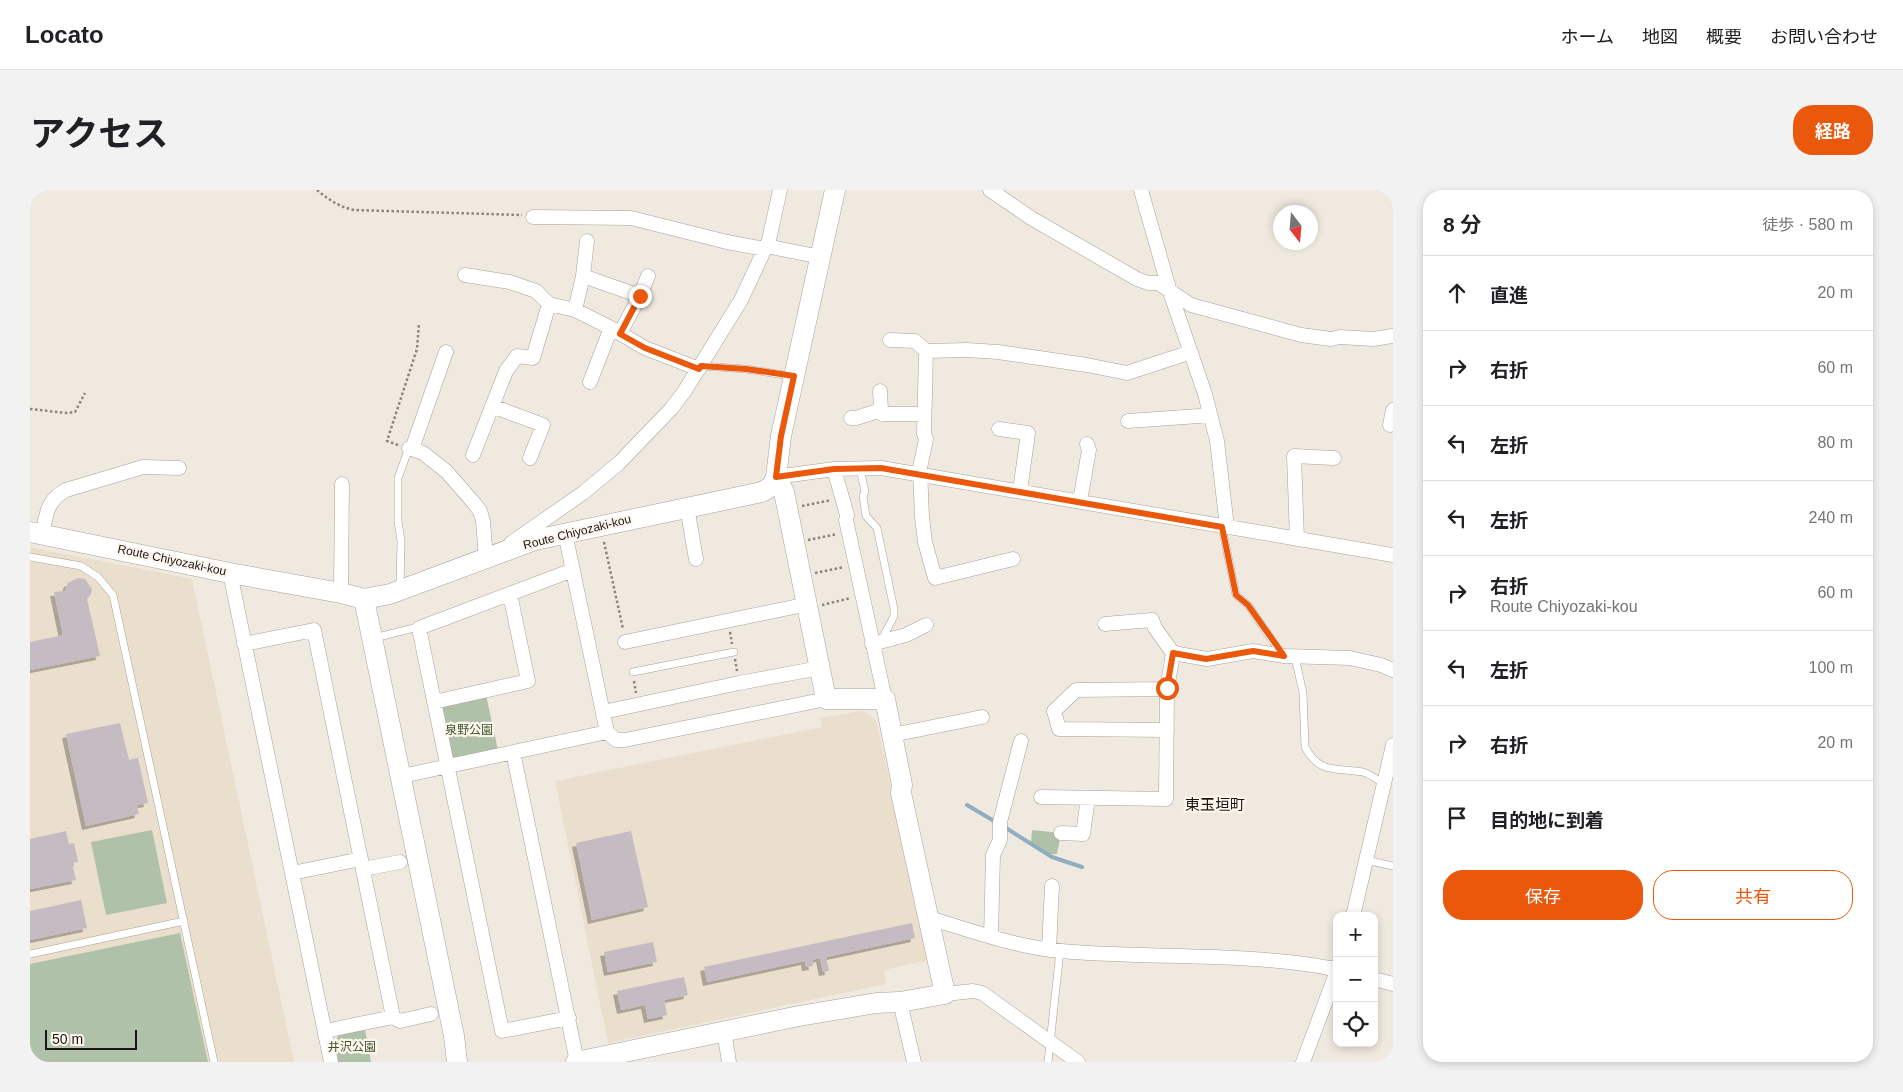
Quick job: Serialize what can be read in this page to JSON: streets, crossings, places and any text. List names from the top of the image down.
{
  "streets": {
    "street": ["Route Chiyozaki-kou"]
  },
  "districts": ["東玉垣町"],
  "parks": ["泉野公園", "井沢公園"],
  "scale_bar": "50 m",
  "north": "bottom",
  "page": {
    "header": "Locato",
    "nav": [
      "ホーム",
      "地図",
      "概要",
      "お問い合わせ"
    ],
    "title": "アクセス",
    "buttons": [
      "経路",
      ["保存", "共有"]
    ],
    "heading": ["8 分", "徒歩 · 580 m"],
    "list": [
      ["直進", "20 m"],
      ["右折", "60 m"],
      ["左折", "80 m"],
      ["左折", "240 m"],
      ["右折", "Route Chiyozaki-kou", "60 m"],
      ["左折", "100 m"],
      ["右折", "20 m"],
      "目的地に到着"
    ],
    "map_buttons": ["+", "−"],
    "scale": "50 m"
  }
}
